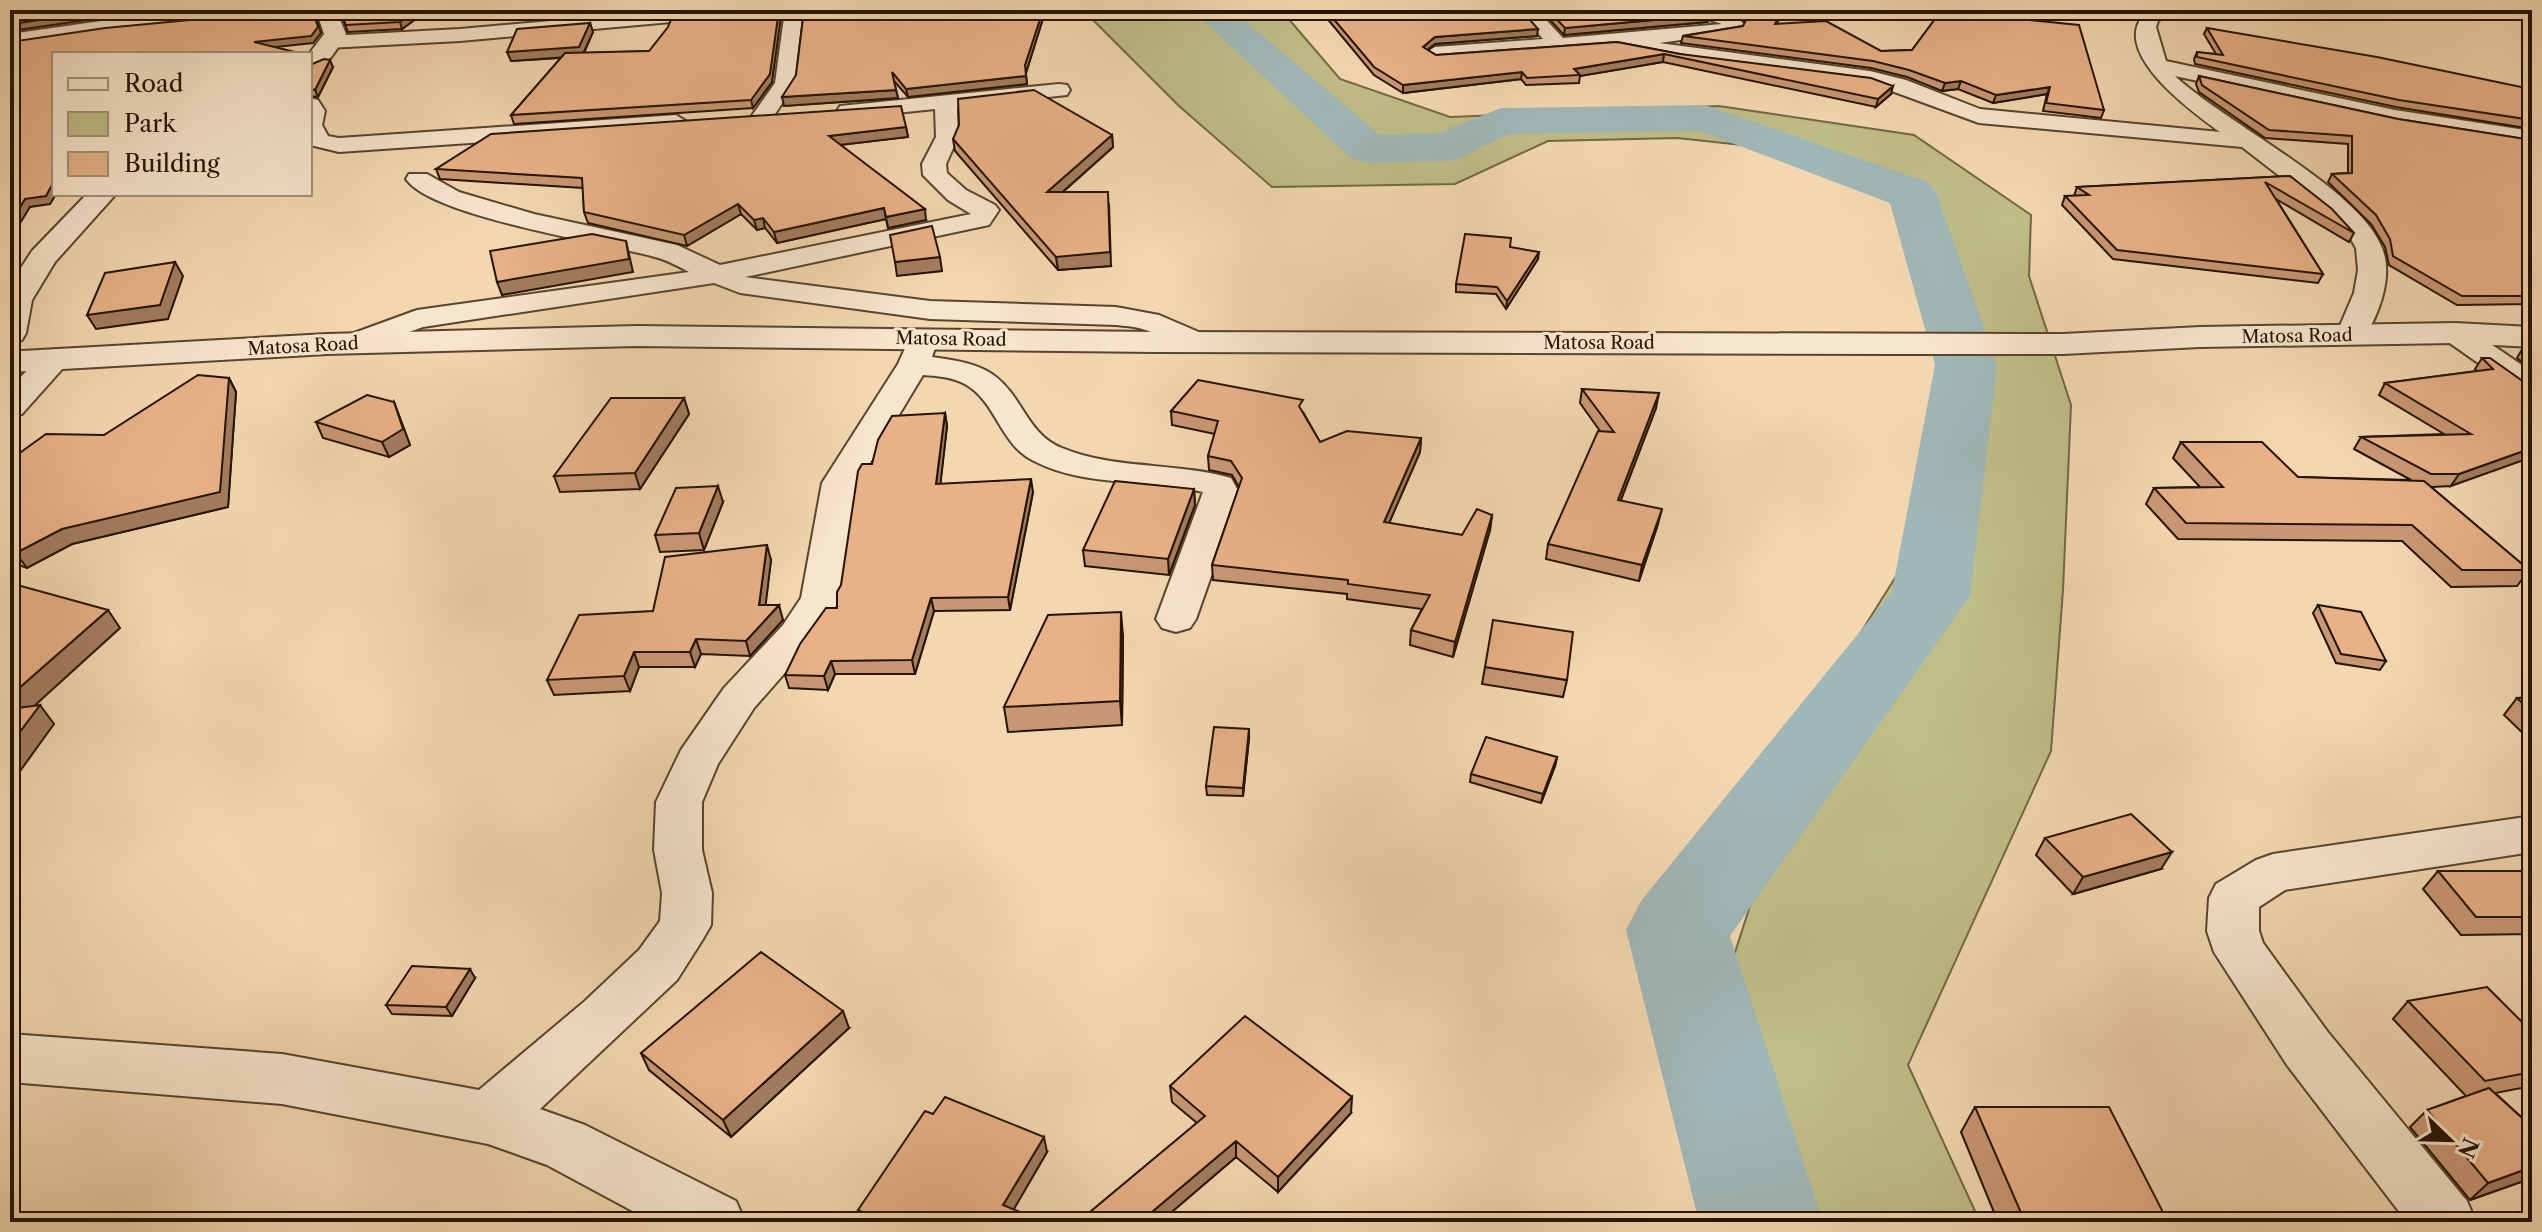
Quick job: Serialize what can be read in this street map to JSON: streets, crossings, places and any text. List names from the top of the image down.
{
  "streets": {
    "street": ["Matosa Road"]
  },
  "legend": ["Road", "Park", "Building"],
  "north": "bottom right"
}
